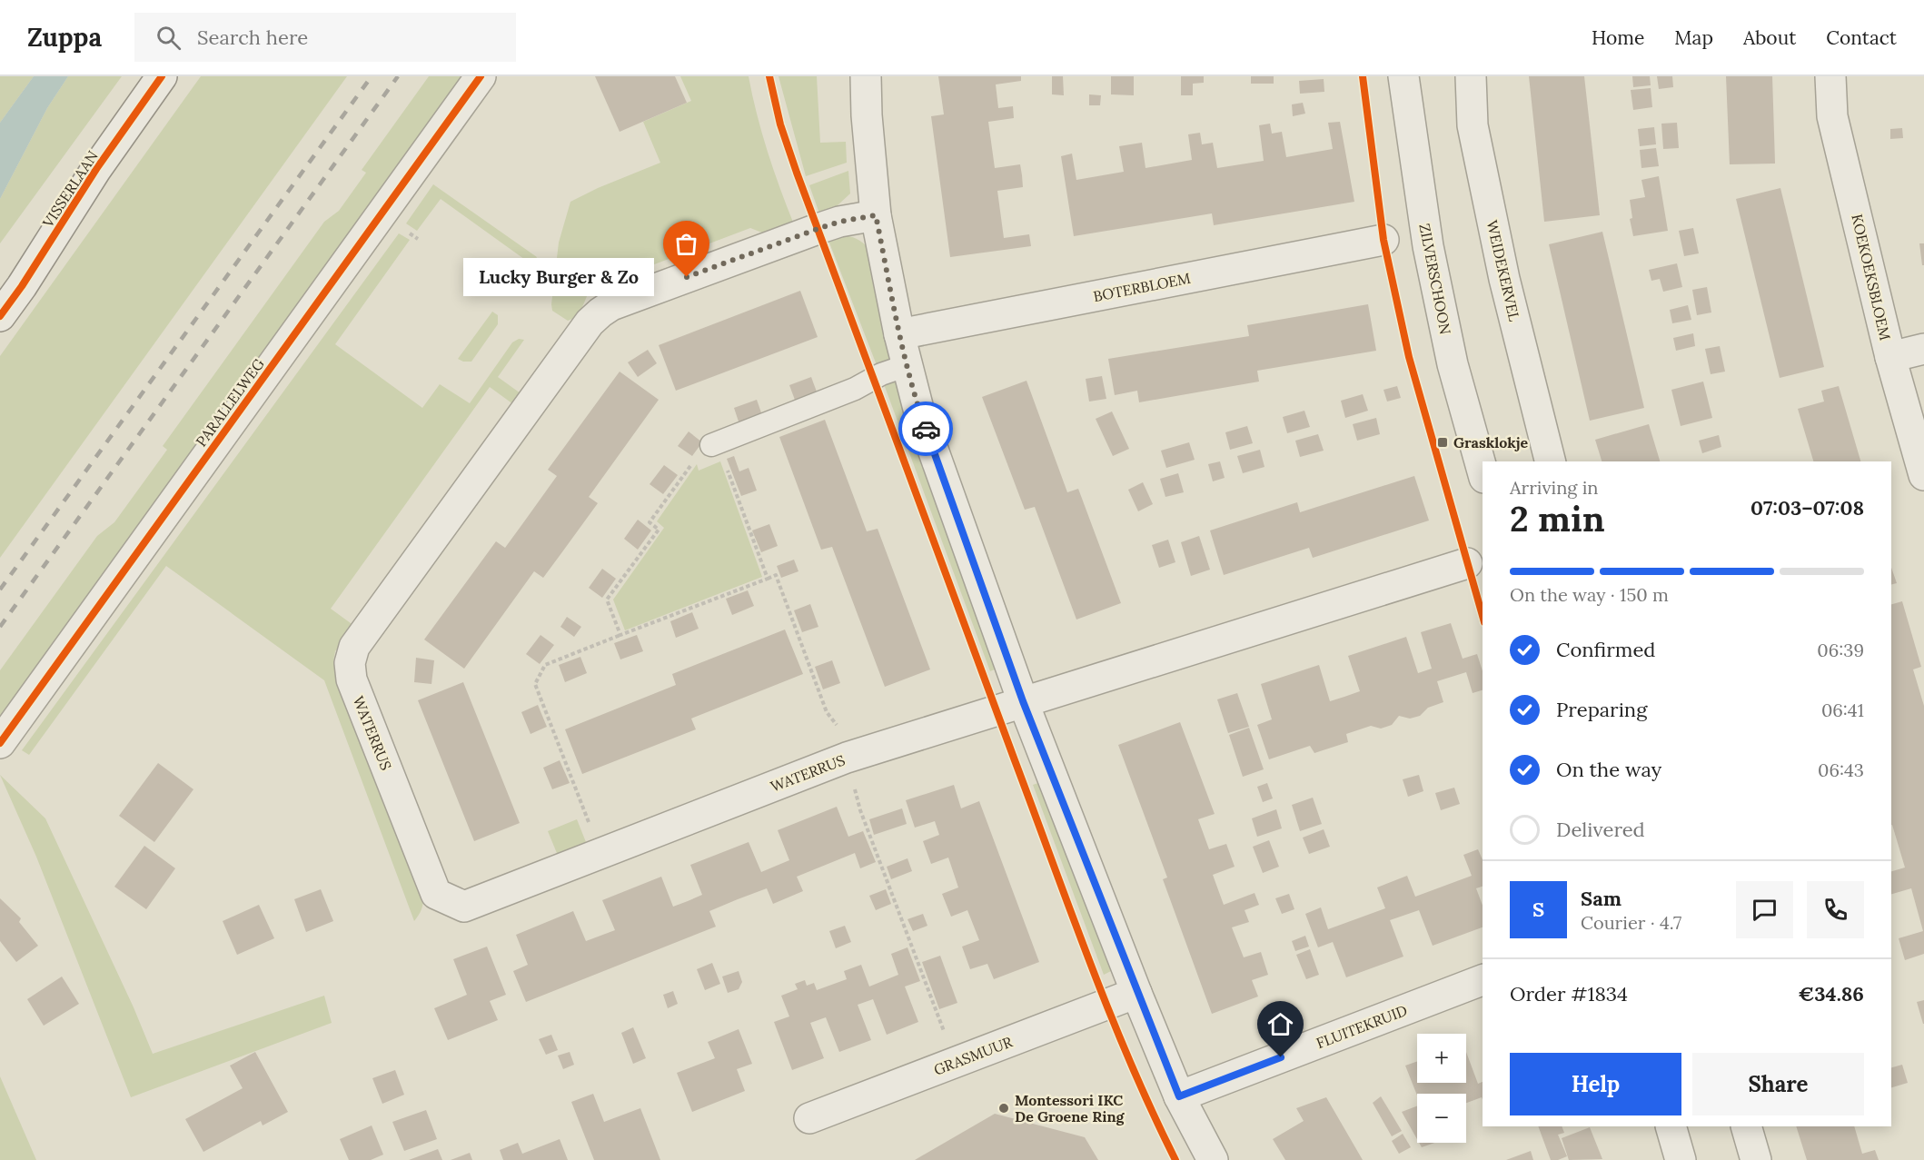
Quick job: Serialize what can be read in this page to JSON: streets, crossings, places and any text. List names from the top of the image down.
{
  "streets": {
    "street": [
      "VISSERLAAN",
      "WEIDEKERVEL",
      "KOEKOEKSBLOEM",
      "ZILVERSCHOON",
      "BOTERBLOEM",
      "PARALLELWEG",
      "WATERRUS",
      "FLUITEKRUID",
      "GRASMUUR"
    ]
  },
  "places": {
    "other": ["Lucky Burger & Zo", "Montessori IKC De Groene Ring"],
    "transit": ["Grasklokje"]
  },
  "page": {
    "header": "Zuppa",
    "search": "Search here",
    "nav": [
      "Home",
      "Map",
      "About",
      "Contact"
    ],
    "bubble": "Lucky Burger & Zo",
    "heading": ["2 min", "Arriving in", "07:03–07:08"],
    "panel": [
      "Sam",
      "Courier · 4.7",
      "Order #1834",
      "€34.86"
    ],
    "bar": "On the way · 150 m",
    "list": [
      ["Confirmed", "06:39"],
      ["Preparing", "06:41"],
      ["On the way", "06:43"],
      "Delivered"
    ],
    "round": "S",
    "map_buttons": ["+", "−"],
    "buttons": ["Help", "Share"]
  }
}
